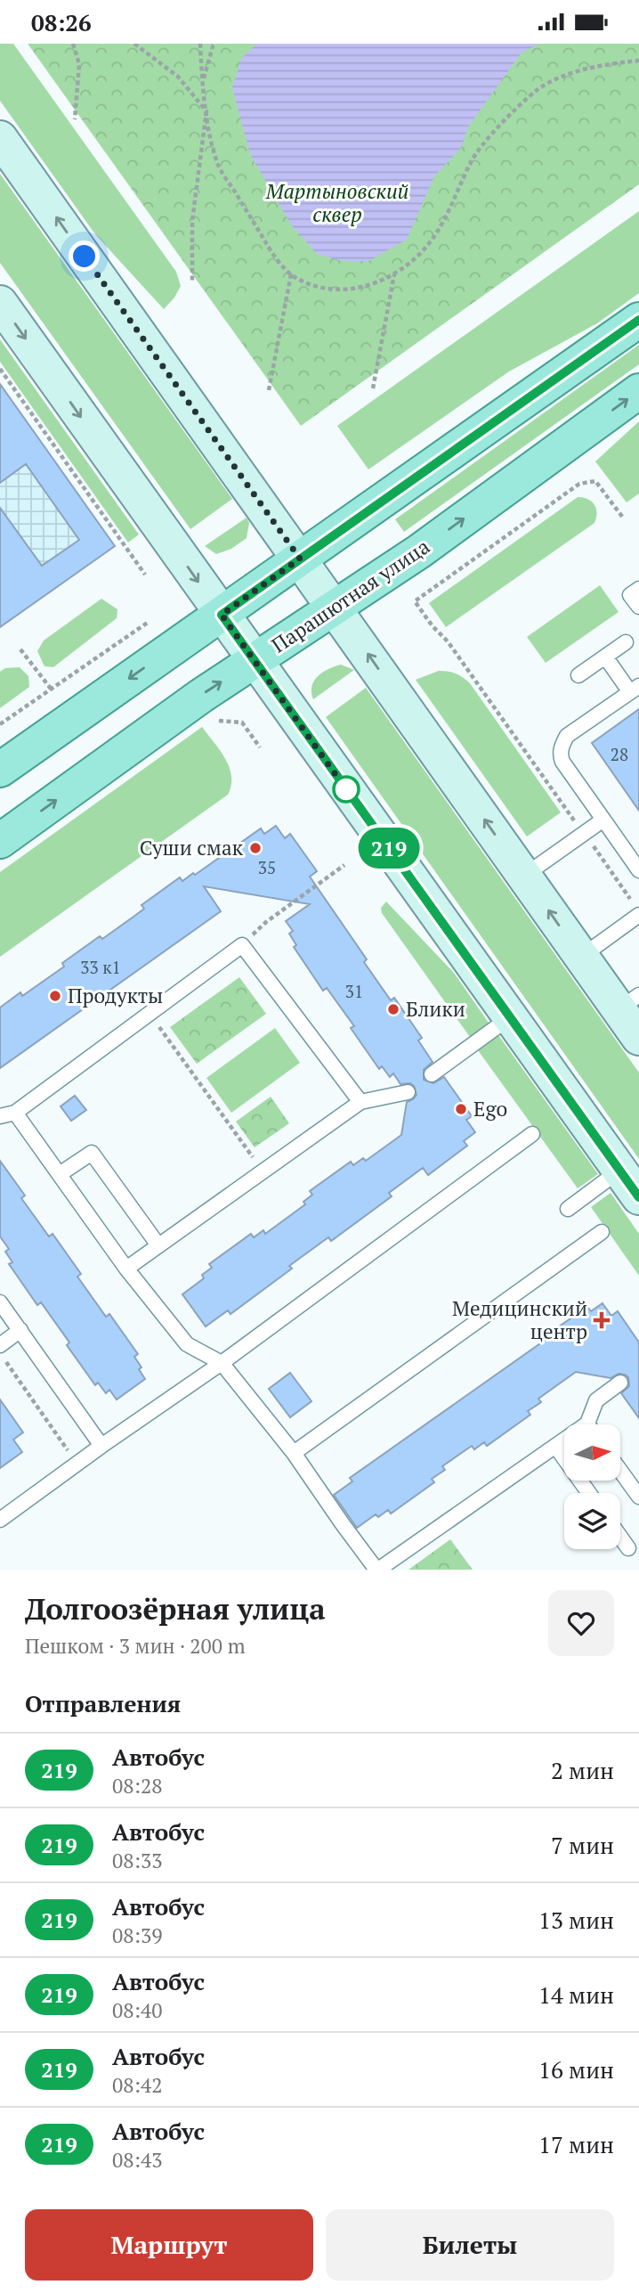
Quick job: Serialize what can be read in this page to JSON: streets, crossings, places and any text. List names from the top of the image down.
{
  "streets": {
    "main road": ["Парашютная улица"]
  },
  "parks": ["Мартыновский сквер"],
  "places": {
    "other": [
      "Суши смак",
      "Продукты",
      "Блики",
      "Ego"
    ],
    "health": ["Медицинский центр"]
  },
  "lines": ["bus line 219"],
  "house_numbers": [
    "28",
    "35",
    "33 к1",
    "31"
  ],
  "north": "right",
  "page": {
    "status": "08:26",
    "on_map": "219",
    "heading": [
      ["Долгоозёрная улица", "Пешком · 3 мин · 200 m"],
      "Отправления"
    ],
    "list": [
      {
        "mark": "219",
        "name": "Автобус",
        "note": "08:28",
        "value": "2 мин"
      },
      {
        "mark": "219",
        "name": "Автобус",
        "note": "08:33",
        "value": "7 мин"
      },
      {
        "mark": "219",
        "name": "Автобус",
        "note": "08:39",
        "value": "13 мин"
      },
      {
        "mark": "219",
        "name": "Автобус",
        "note": "08:40",
        "value": "14 мин"
      },
      {
        "mark": "219",
        "name": "Автобус",
        "note": "08:42",
        "value": "16 мин"
      },
      {
        "mark": "219",
        "name": "Автобус",
        "note": "08:43",
        "value": "17 мин"
      }
    ],
    "buttons": ["Маршрут", "Билеты"]
  }
}
